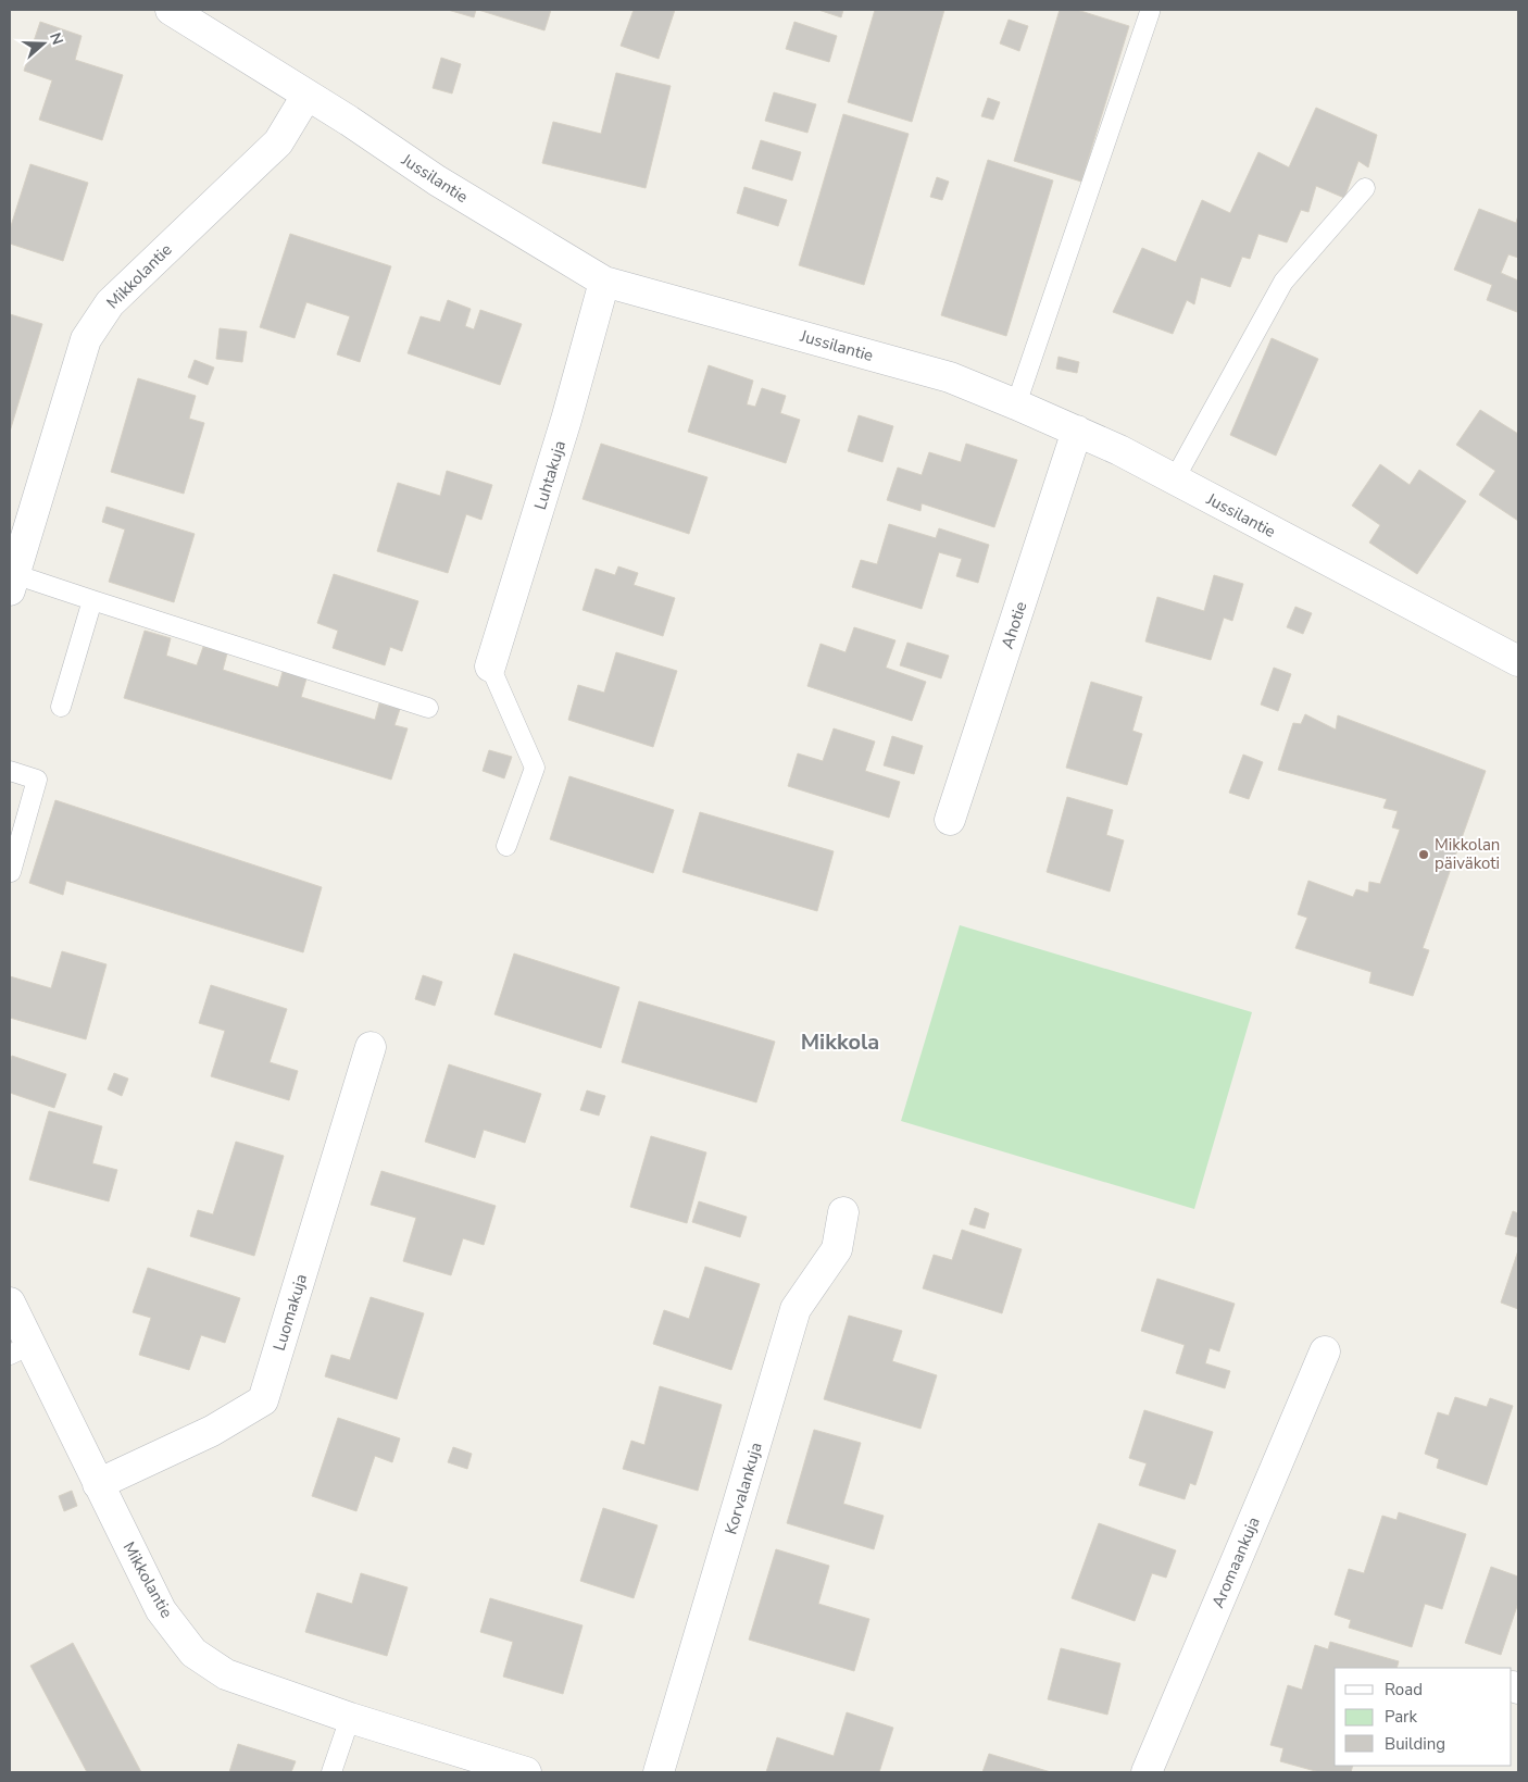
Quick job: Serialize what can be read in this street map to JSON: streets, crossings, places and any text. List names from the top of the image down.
{
  "streets": {
    "street": [
      "Jussilantie",
      "Mikkolantie",
      "Luhtakuja",
      "Ahotie",
      "Luomakuja",
      "Korvalankuja",
      "Aromaankuja"
    ]
  },
  "crossings": [
    ["Jussilantie", "Mikkolantie"],
    ["Jussilantie", "Luhtakuja"],
    ["Jussilantie", "Ahotie"],
    ["Mikkolantie", "Luomakuja"]
  ],
  "districts": ["Mikkola"],
  "places": ["Mikkolan päiväkoti"],
  "legend": ["Road", "Park", "Building"],
  "north": "right"
}
